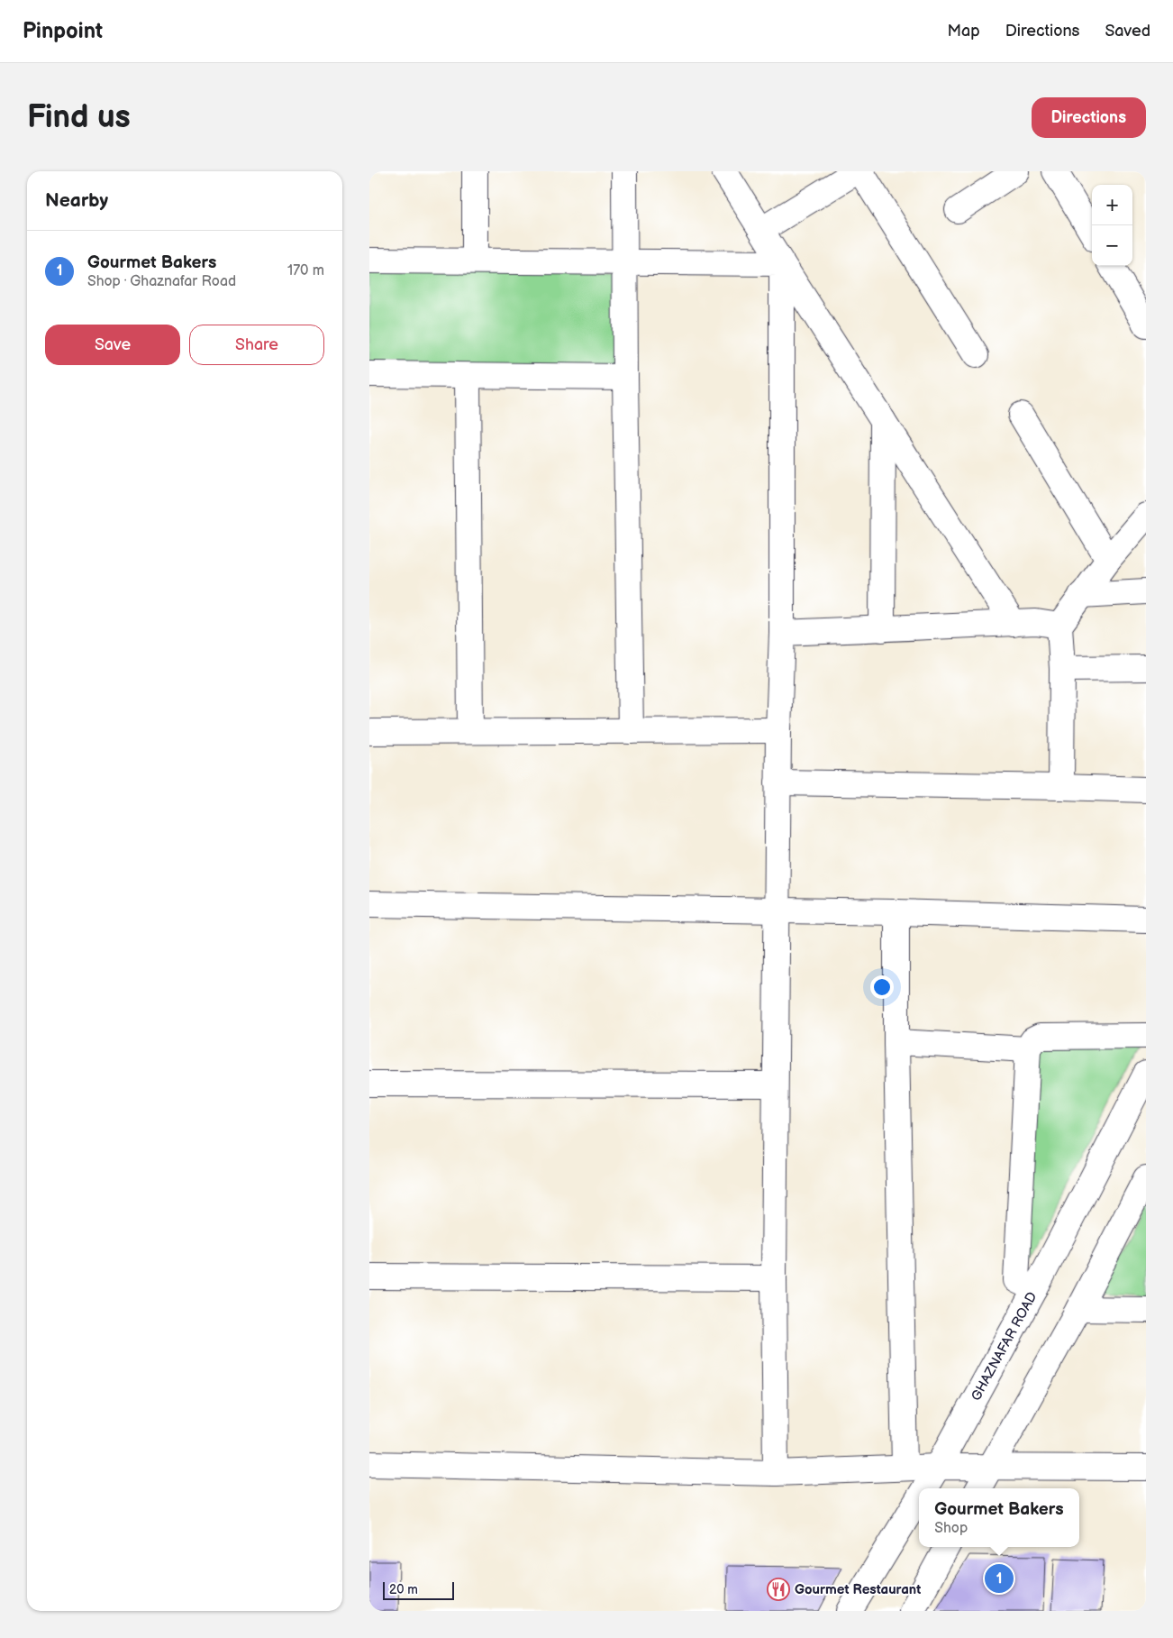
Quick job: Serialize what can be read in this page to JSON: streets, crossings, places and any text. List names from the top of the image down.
{
  "streets": {
    "street": ["GHAZNAFAR ROAD"]
  },
  "places": {
    "restaurant": ["Gourmet Restaurant"]
  },
  "scale_bar": "20 m",
  "page": {
    "header": "Pinpoint",
    "nav": ["Map", "Directions", "Saved"],
    "buttons": [
      "Directions",
      ["Save", "Share"]
    ],
    "title": "Find us",
    "heading": "Nearby",
    "map_buttons": ["+", "−"],
    "list": [
      {
        "mark": "1",
        "name": "Gourmet Bakers",
        "note": "Shop · Ghaznafar Road",
        "value": "170 m"
      }
    ],
    "popup": ["Gourmet Bakers", "Shop"],
    "pins": "1",
    "scale": "20 m"
  }
}
